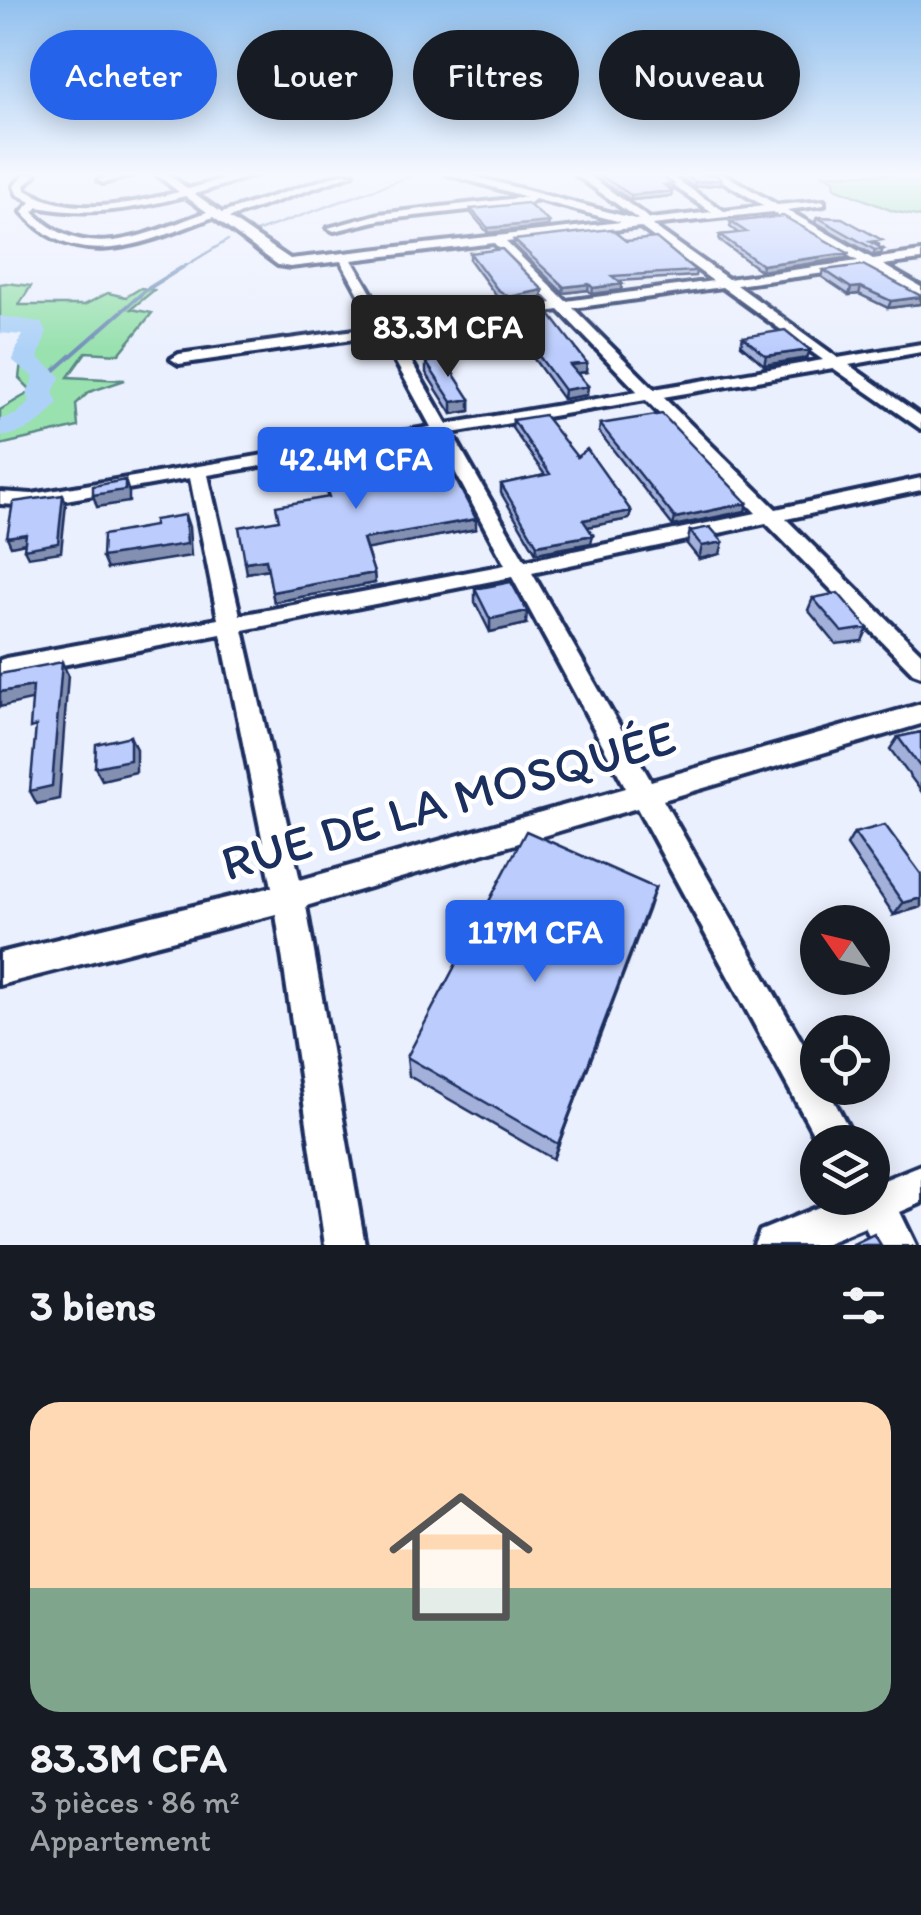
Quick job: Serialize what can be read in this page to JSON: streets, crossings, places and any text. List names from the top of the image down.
{
  "streets": {
    "street": ["RUE DE LA MOSQUÉE"]
  },
  "north": "top left",
  "page": {
    "chip": [
      "Acheter",
      "Louer",
      "Filtres",
      "Nouveau"
    ],
    "price": ["83.3M CFA", "42.4M CFA", "117M CFA"],
    "heading": "3 biens",
    "list": [
      {
        "name": "83.3M CFA",
        "note": "3 pièces · 86 m² · Appartement"
      }
    ]
  }
}
